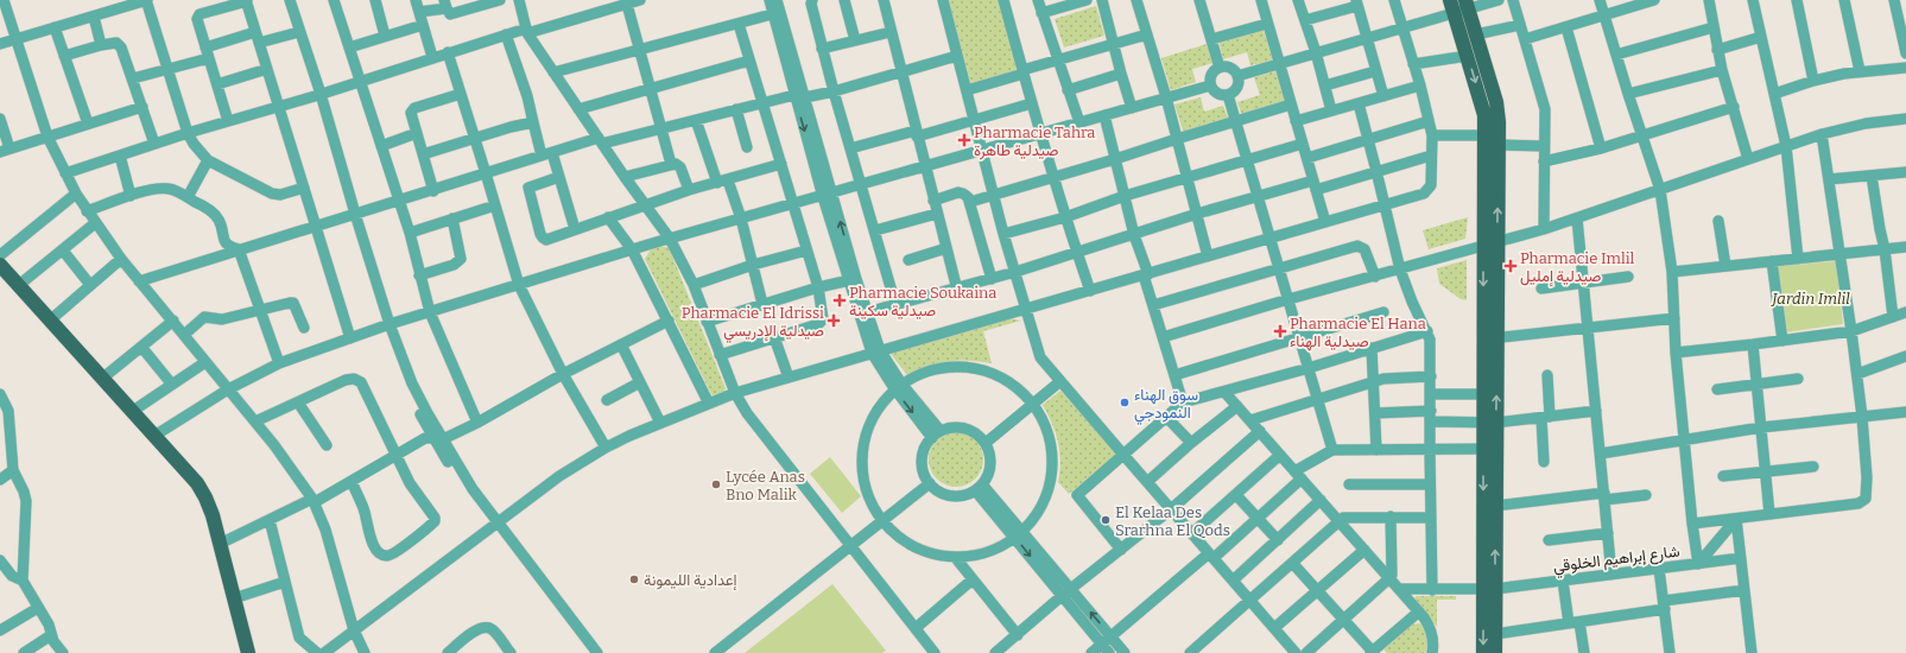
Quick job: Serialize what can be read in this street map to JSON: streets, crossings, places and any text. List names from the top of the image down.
{
  "streets": {
    "street": ["شارع إبراهيم الخلوقي"]
  },
  "parks": ["Jardin Imlil"],
  "places": {
    "health": [
      "Pharmacie Tahra صيدلية طاهرة",
      "Pharmacie Imlil صيدلية إمليل",
      "Pharmacie Soukaina صيدلية سكينة",
      "Pharmacie El Idrissi صيدلية الإدريسي",
      "Pharmacie El Hana صيدلية الهناء"
    ],
    "other": [
      "سوق الهناء النمودجي",
      "Lycée Anas Bno Malik",
      "El Kelaa Des Srarhna El Qods",
      "إعدادية الليمونة"
    ]
  }
}
